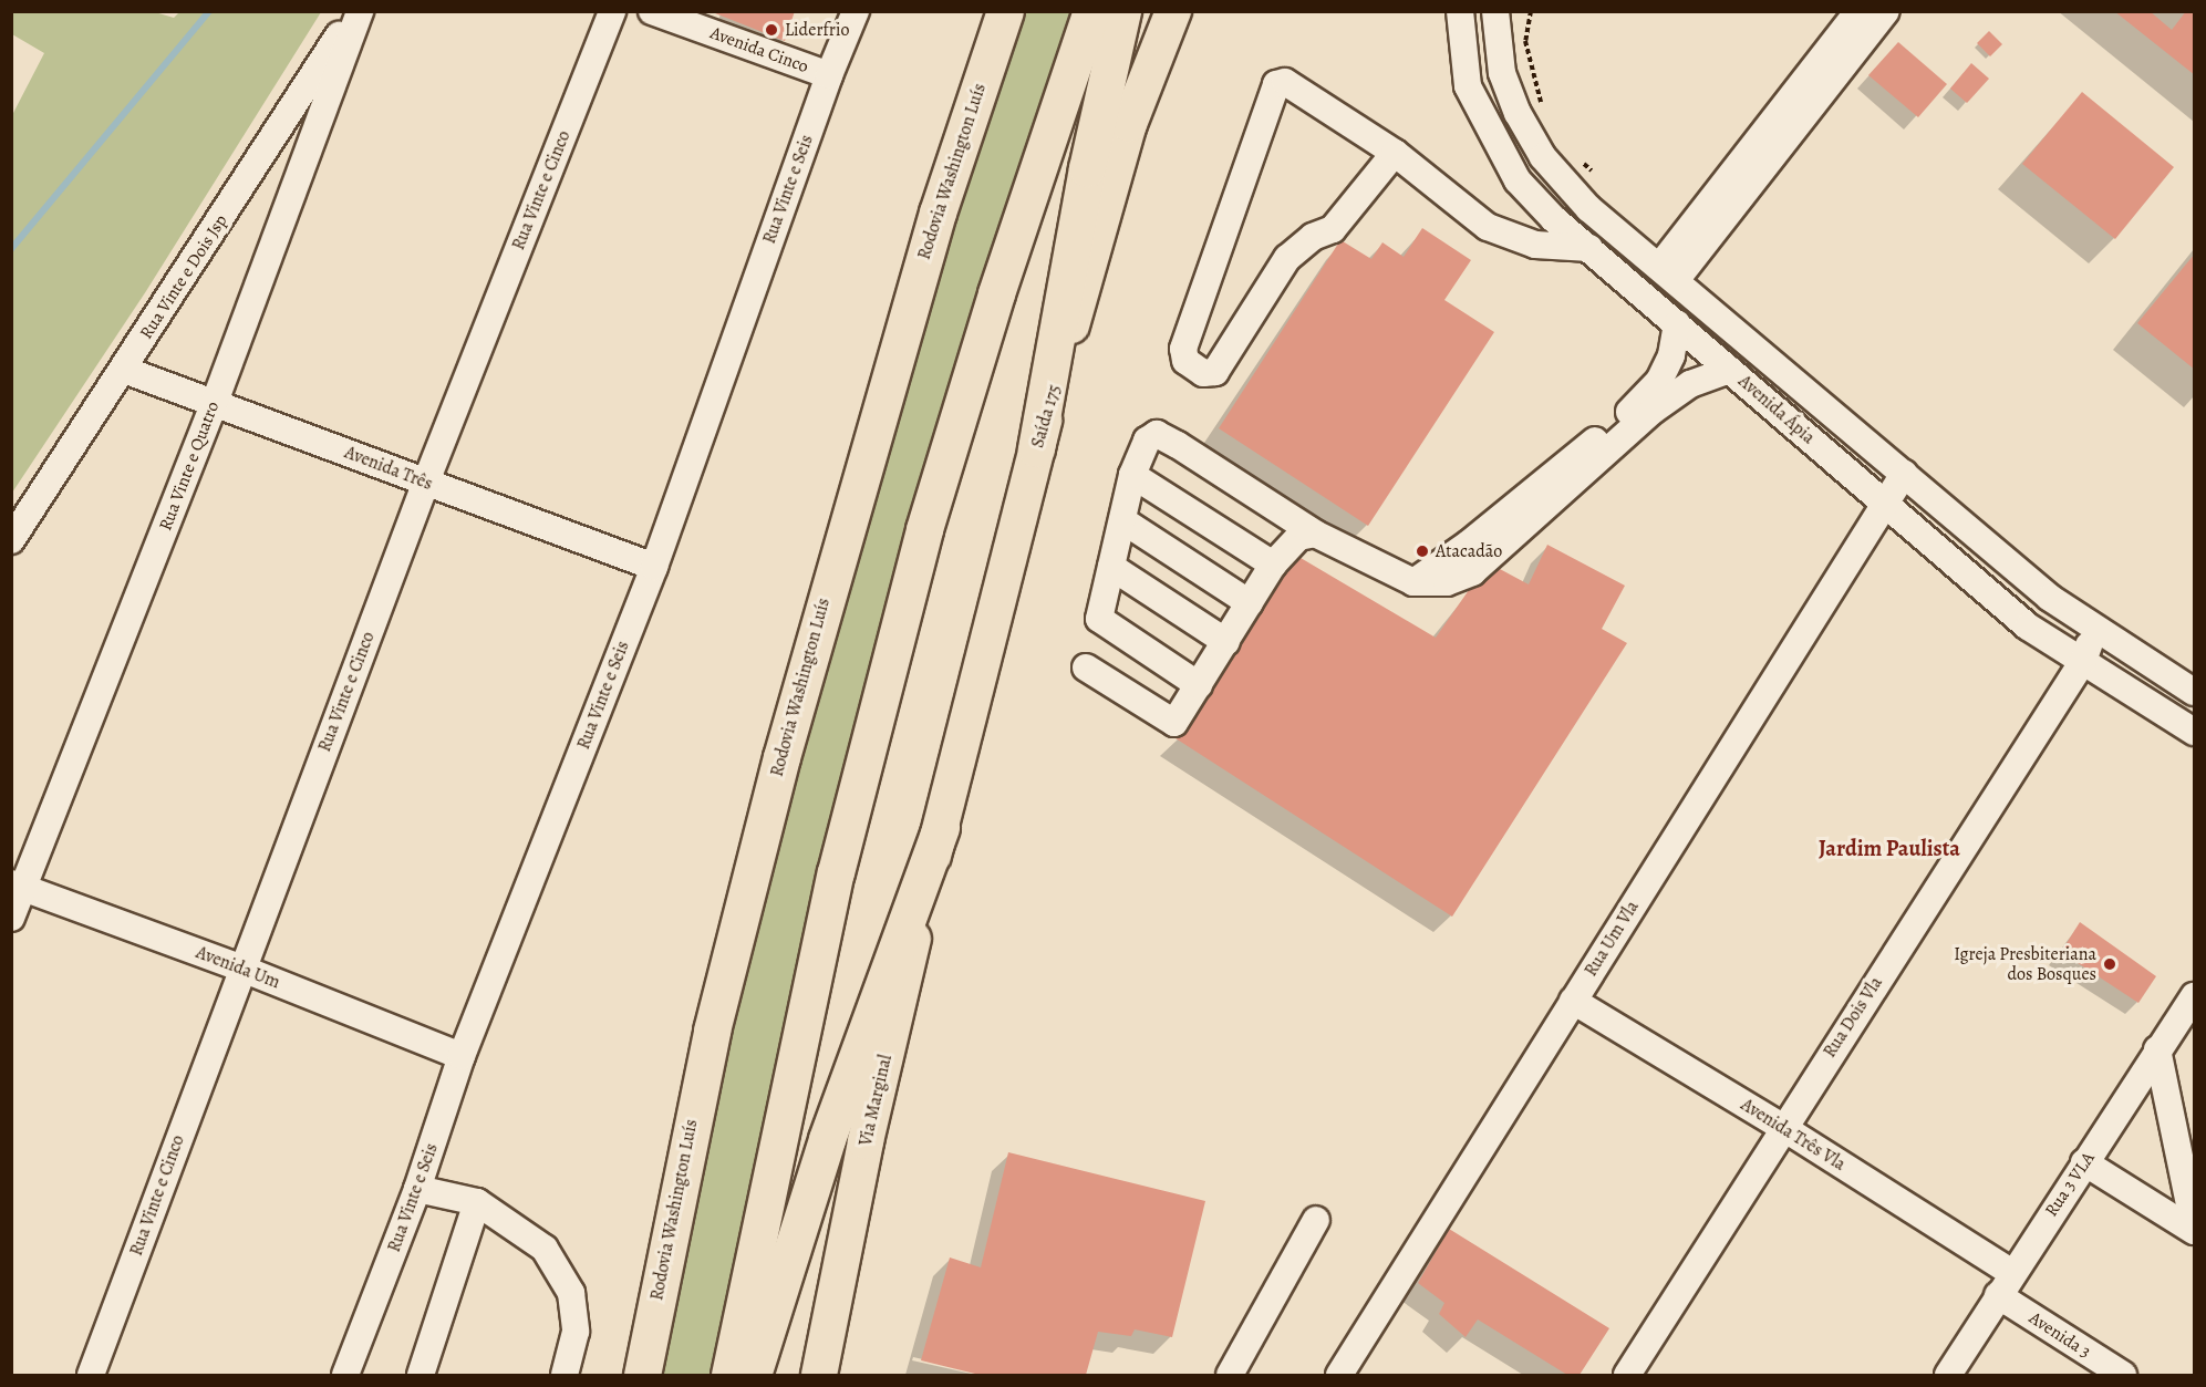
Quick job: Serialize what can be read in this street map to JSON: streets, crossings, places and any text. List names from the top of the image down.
{
  "streets": {
    "highway": ["Rodovia Washington Luís"],
    "main road": ["Saída 175", "Via Marginal"],
    "street": [
      "Avenida Cinco",
      "Rua Vinte e Seis",
      "Rua Vinte e Cinco",
      "Rua Vinte e Dois Jsp",
      "Avenida Ápia",
      "Rua Vinte e Quatro",
      "Avenida Três",
      "Rua Um Vla",
      "Avenida Um",
      "Rua Dois Vla",
      "Avenida Três Vla",
      "Rua 3 VLA",
      "Avenida 3"
    ]
  },
  "crossings": [
    ["Avenida Cinco", "Rua Vinte e Seis"],
    ["Rua Vinte e Seis", "Avenida Três"],
    ["Rua Vinte e Seis", "Avenida Um"],
    ["Rua Vinte e Cinco", "Avenida Três"],
    ["Rua Vinte e Cinco", "Avenida Um"],
    ["Rua Vinte e Dois Jsp", "Rua Vinte e Quatro"],
    ["Rua Vinte e Dois Jsp", "Avenida Três"],
    ["Avenida Ápia", "Rua Um Vla"],
    ["Avenida Ápia", "Rua Dois Vla"],
    ["Saída 175", "Via Marginal"],
    ["Rua Vinte e Quatro", "Avenida Três"],
    ["Rua Vinte e Quatro", "Avenida Um"],
    ["Rua Um Vla", "Avenida Três Vla"],
    ["Rua Dois Vla", "Avenida Três Vla"],
    ["Avenida Três Vla", "Rua 3 VLA"],
    ["Avenida Três Vla", "Avenida 3"],
    ["Rua 3 VLA", "Avenida 3"]
  ],
  "districts": ["Jardim Paulista"],
  "places": ["Liderfrio", "Atacadão", "Igreja Presbiteriana dos Bosques"]
}
